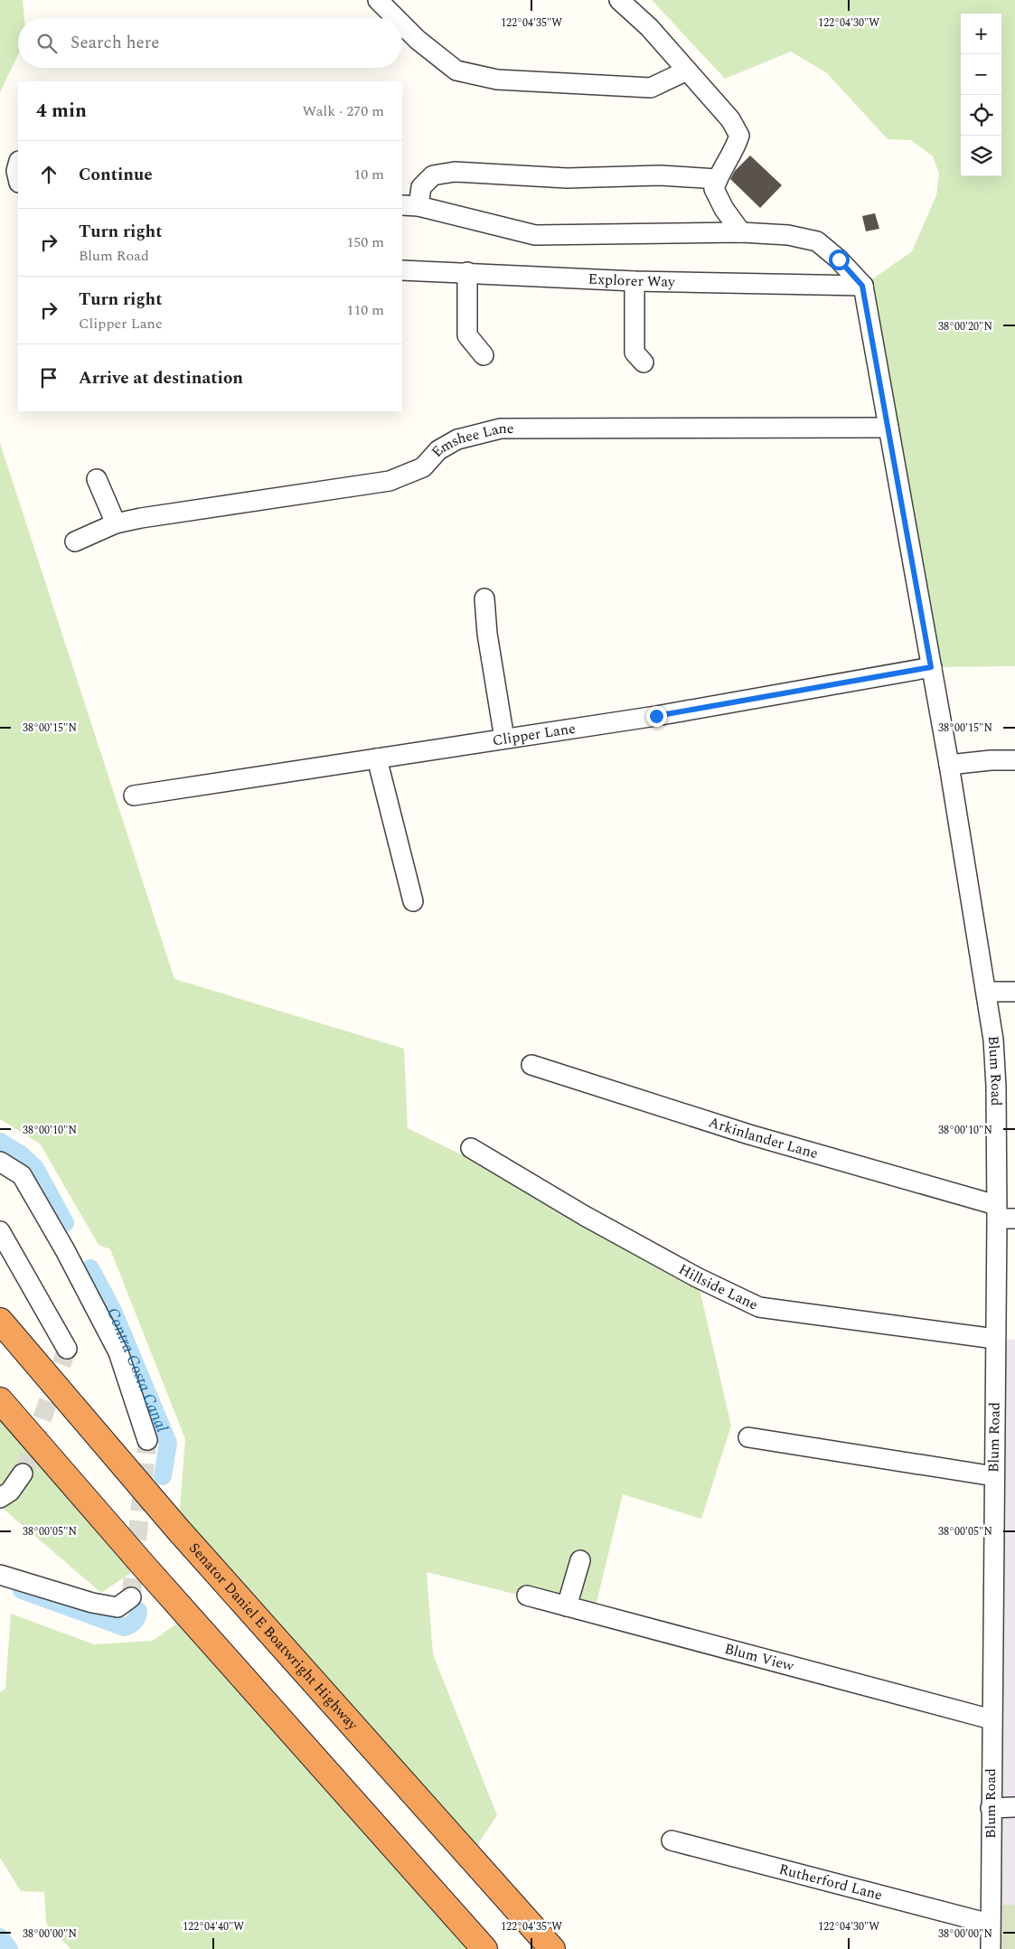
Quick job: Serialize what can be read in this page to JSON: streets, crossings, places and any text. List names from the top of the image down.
{
  "streets": {
    "highway": ["Senator Daniel E Boatwright Highway"],
    "street": [
      "Explorer Way",
      "Emshee Lane",
      "Clipper Lane",
      "Blum Road",
      "Arkinlander Lane",
      "Hillside Lane",
      "Blum View",
      "Rutherford Lane"
    ]
  },
  "crossings": [
    ["Explorer Way", "Blum Road"],
    ["Emshee Lane", "Blum Road"],
    ["Clipper Lane", "Blum Road"],
    ["Blum Road", "Arkinlander Lane"],
    ["Blum Road", "Hillside Lane"],
    ["Blum Road", "Blum View"],
    ["Blum Road", "Rutherford Lane"]
  ],
  "water": ["Contra Costa Canal"],
  "page": {
    "map_buttons": ["+", "−"],
    "search": "Search here",
    "heading": ["4 min", "Walk · 270 m"],
    "list": [
      ["Continue", "10 m"],
      ["Turn right", "Blum Road", "150 m"],
      ["Turn right", "Clipper Lane", "110 m"],
      "Arrive at destination"
    ]
  },
  "coordinates": [
    "122°04'35\"W",
    "122°04'30\"W",
    "38°00'20\"N",
    "38°00'15\"N",
    "38°00'10\"N",
    "38°00'05\"N",
    "122°04'40\"W",
    "38°00'00\"N"
  ]
}
